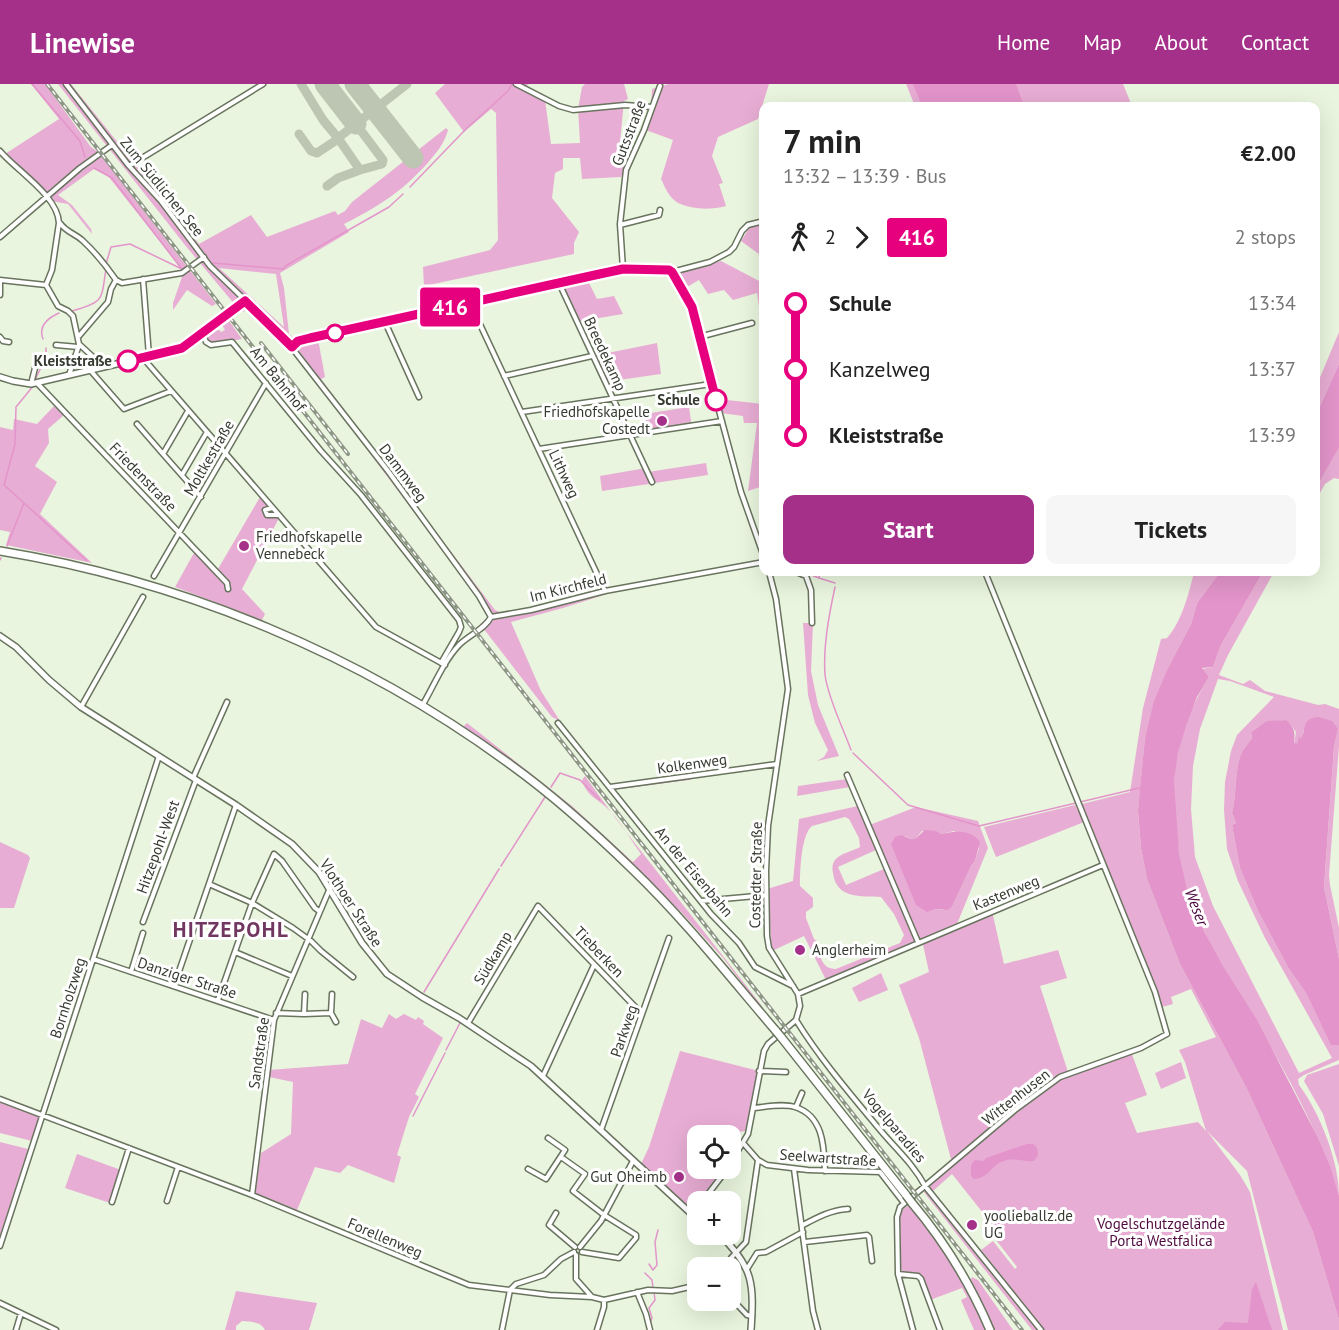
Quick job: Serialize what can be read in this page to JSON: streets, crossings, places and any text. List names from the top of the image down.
{
  "streets": {
    "street": [
      "Gutsstraße",
      "Zum Südlichen See",
      "Breedekamp",
      "Am Bahnhof",
      "Moltkestraße",
      "Dammweg",
      "Lithweg",
      "Friedenstraße",
      "Im Kirchfeld",
      "Kolkenweg",
      "Hitzepohl-West",
      "An der Eisenbahn",
      "Costedter Straße",
      "Kastenweg",
      "Vlothoer Straße",
      "Tieberken",
      "Südkamp",
      "Danziger Straße",
      "Bornholzweg",
      "Parkweg",
      "Sandstraße",
      "Wittenhusen",
      "Vogelparadies",
      "Seelwartstraße",
      "Forellenweg"
    ]
  },
  "crossings": [
    ["Zum Südlichen See", "Dammweg"],
    ["Am Bahnhof", "Moltkestraße"],
    ["Moltkestraße", "Friedenstraße"],
    ["Dammweg", "Im Kirchfeld"],
    ["Lithweg", "Im Kirchfeld"],
    ["Kolkenweg", "An der Eisenbahn"],
    ["Kolkenweg", "Costedter Straße"],
    ["Hitzepohl-West", "Vlothoer Straße"],
    ["An der Eisenbahn", "Costedter Straße"],
    ["Costedter Straße", "Kastenweg"],
    ["Kastenweg", "Wittenhusen"],
    ["Vlothoer Straße", "Südkamp"],
    ["Vlothoer Straße", "Bornholzweg"],
    ["Vlothoer Straße", "Parkweg"],
    ["Vlothoer Straße", "Sandstraße"],
    ["Tieberken", "Südkamp"],
    ["Tieberken", "Parkweg"],
    ["Danziger Straße", "Bornholzweg"],
    ["Danziger Straße", "Sandstraße"],
    ["Bornholzweg", "Forellenweg"],
    ["Sandstraße", "Forellenweg"],
    ["Wittenhusen", "Vogelparadies"],
    ["Wittenhusen", "Seelwartstraße"]
  ],
  "districts": ["HITZEPOHL"],
  "water": ["Weser"],
  "parks": ["Vogelschutzgelände Porta Westfalica"],
  "places": [
    "Kleiststraße",
    "Schule",
    "Friedhofskapelle Costedt",
    "Friedhofskapelle Vennebeck",
    "Anglerheim",
    "Gut Oheimb",
    "yoolieballz.de UG"
  ],
  "lines": ["bus line 416"],
  "page": {
    "header": "Linewise",
    "nav": [
      "Home",
      "Map",
      "About",
      "Contact"
    ],
    "on_map": "416",
    "heading": ["7 min", "13:32 – 13:39 · Bus", "€2.00"],
    "legs": ["2", "416", "2 stops"],
    "list": [
      {
        "name": "Schule",
        "value": "13:34"
      },
      {
        "name": "Kanzelweg",
        "value": "13:37"
      },
      {
        "name": "Kleiststraße",
        "value": "13:39"
      }
    ],
    "buttons": ["Start", "Tickets"],
    "map_buttons": ["+", "−"]
  }
}
